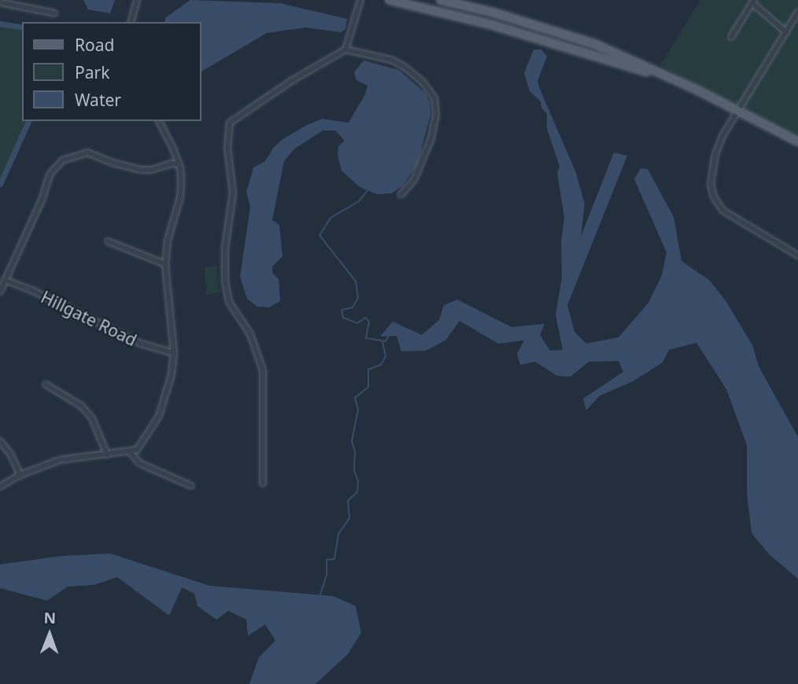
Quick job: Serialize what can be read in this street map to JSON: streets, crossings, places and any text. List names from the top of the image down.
{
  "streets": {
    "street": ["Hillgate Road"]
  },
  "legend": ["Road", "Park", "Water"],
  "north": "top"
}
